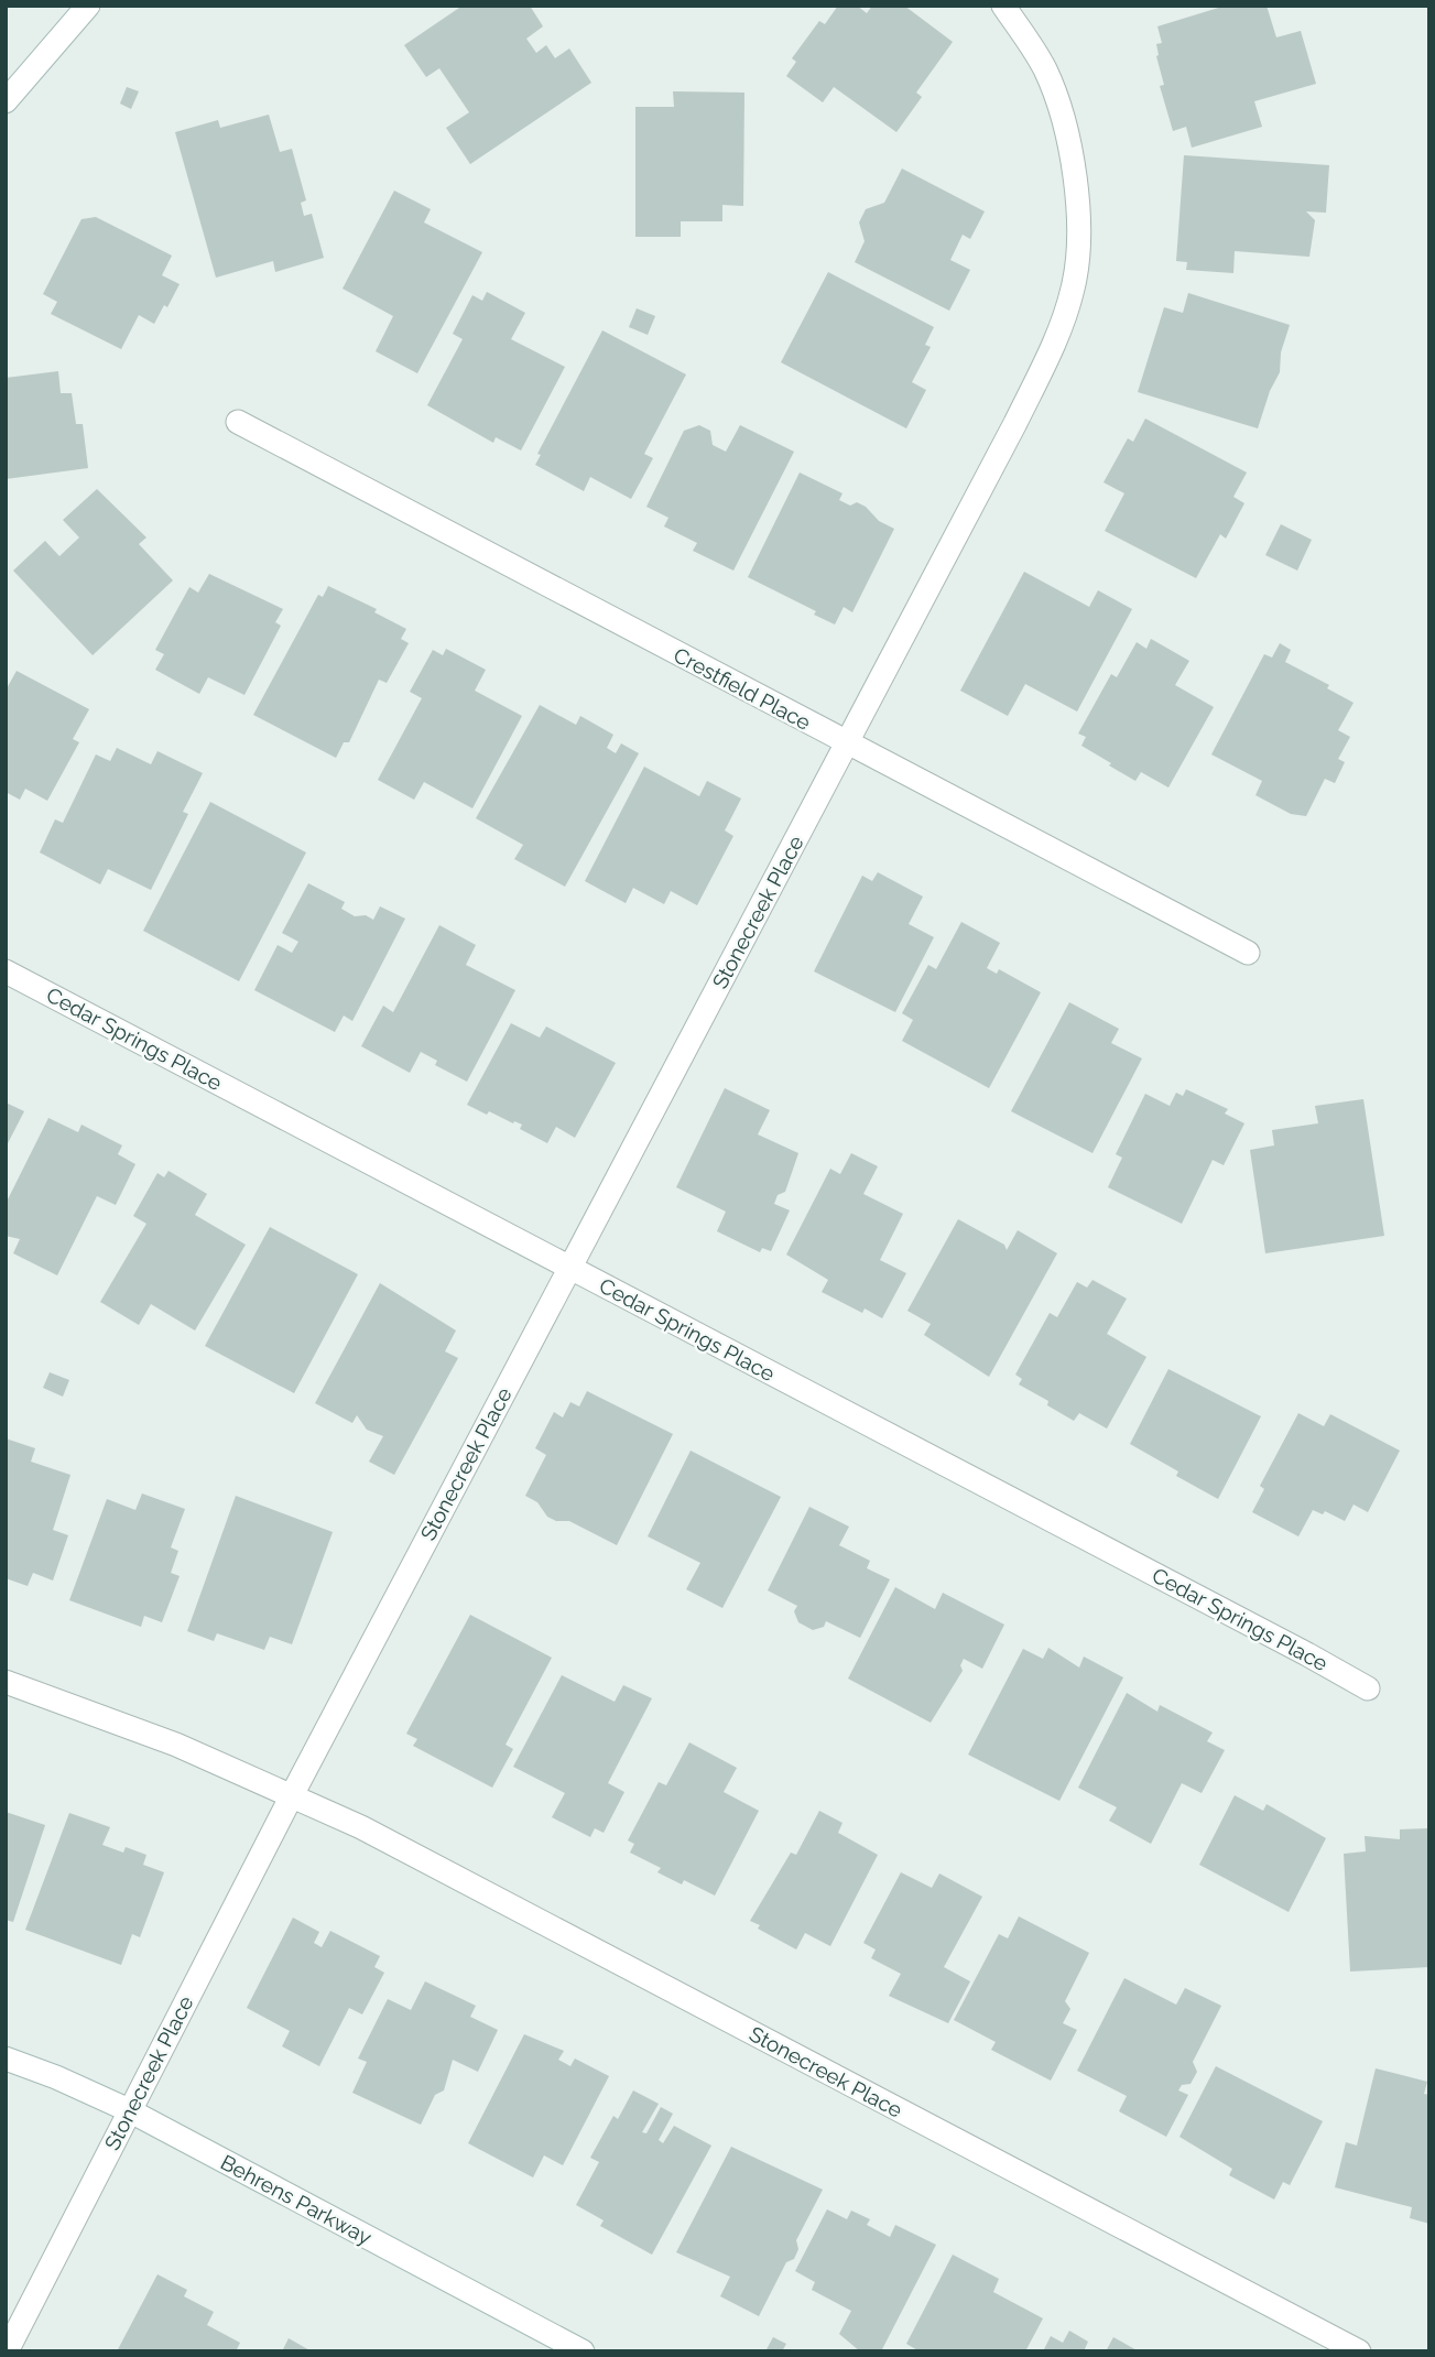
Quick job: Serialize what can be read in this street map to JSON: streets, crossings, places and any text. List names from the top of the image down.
{
  "streets": {
    "street": [
      "Crestfield Place",
      "Stonecreek Place",
      "Cedar Springs Place",
      "Behrens Parkway"
    ]
  },
  "crossings": [
    ["Crestfield Place", "Stonecreek Place"],
    ["Stonecreek Place", "Cedar Springs Place"],
    ["Stonecreek Place", "Behrens Parkway"]
  ]
}
